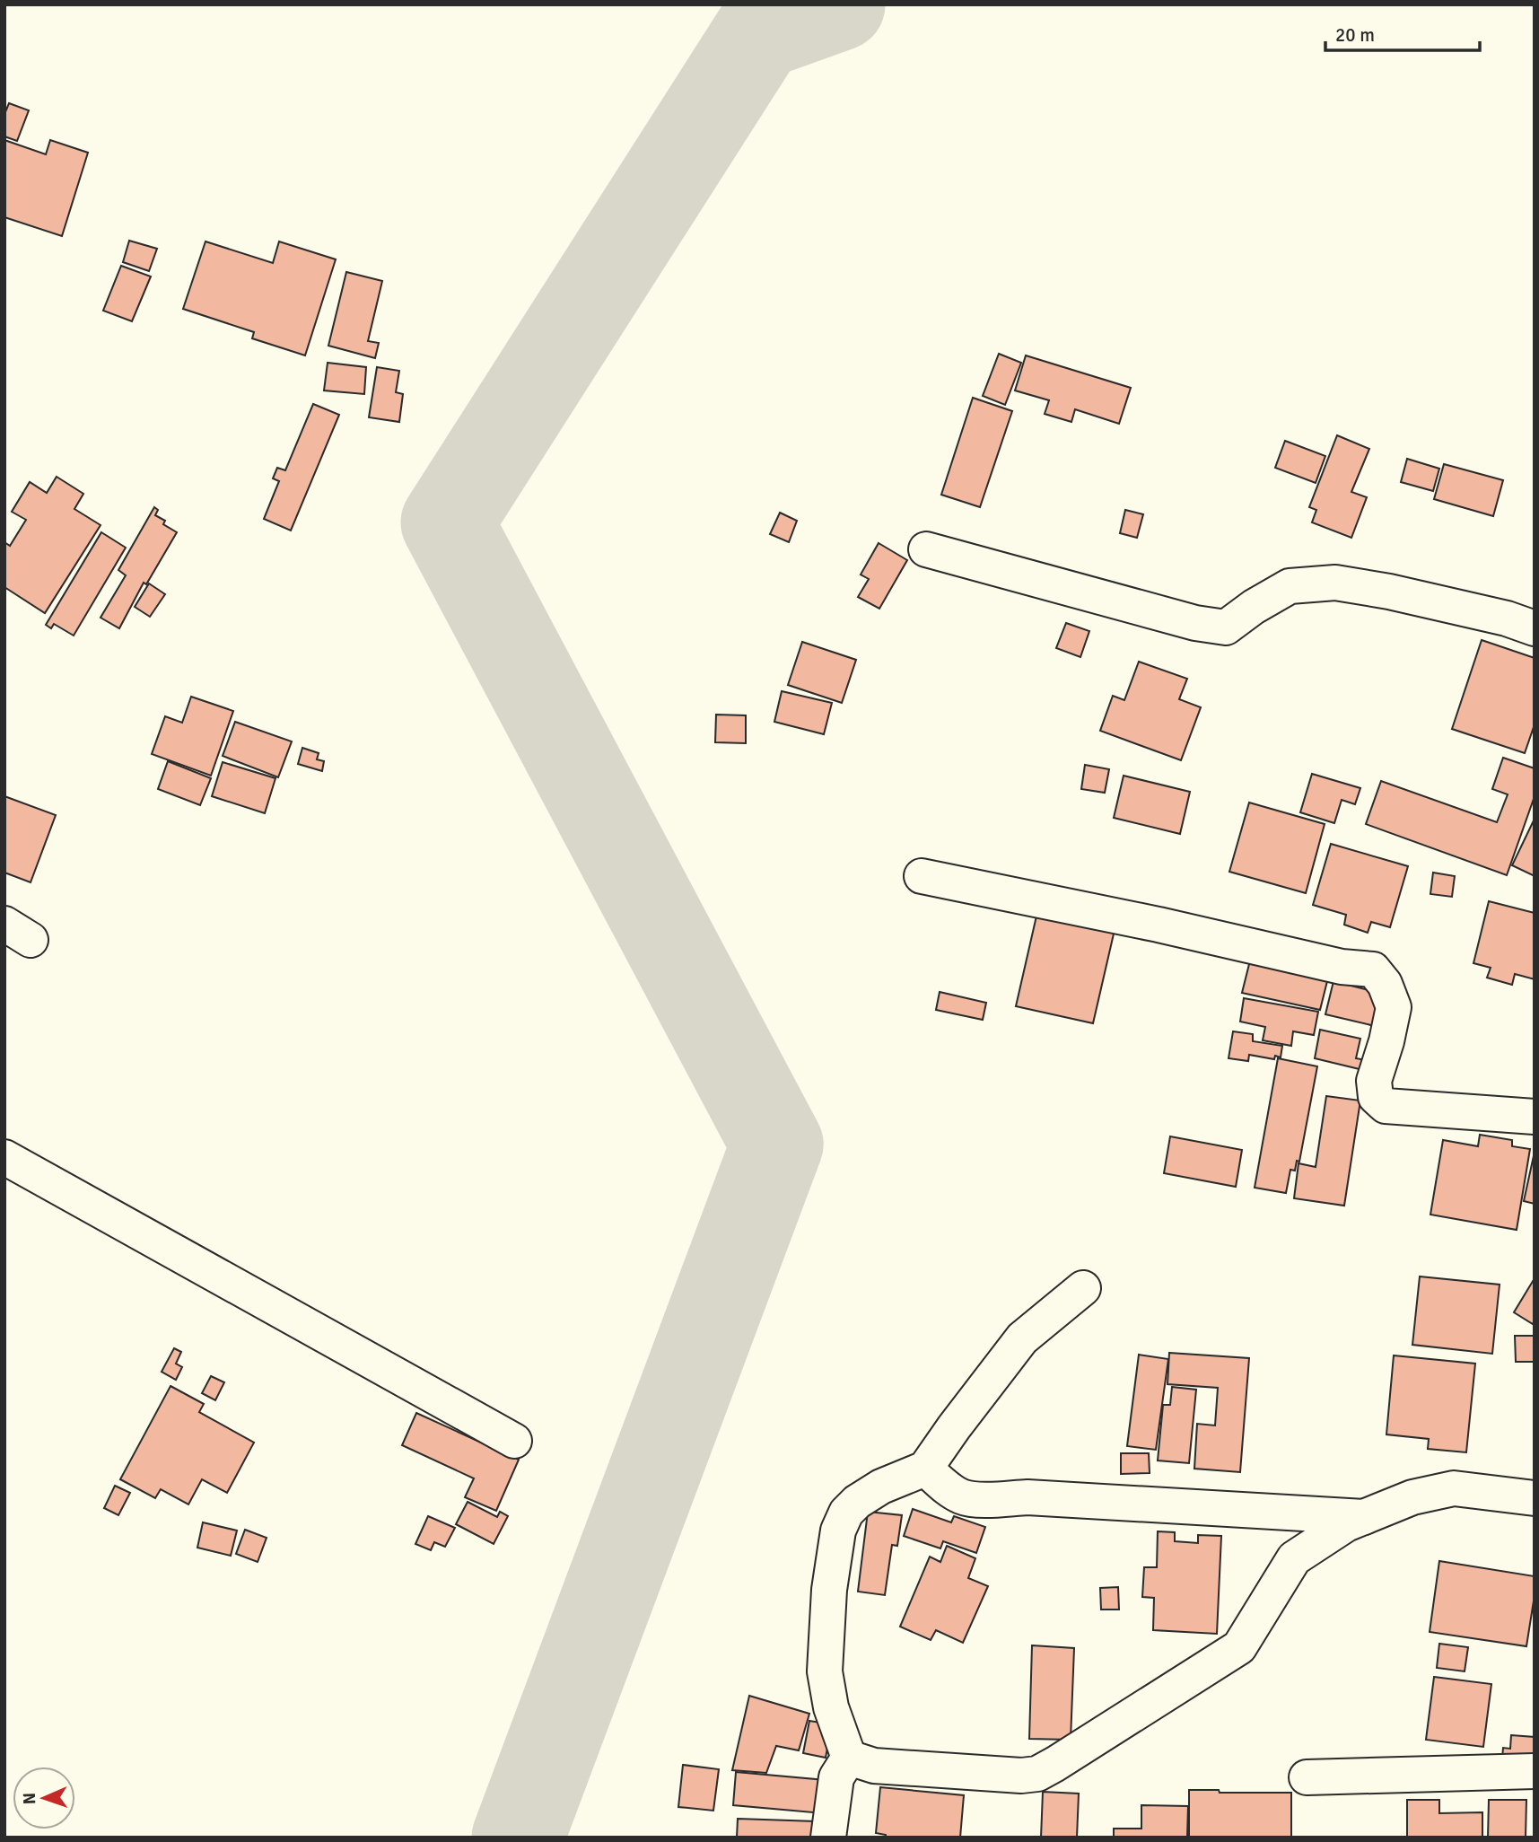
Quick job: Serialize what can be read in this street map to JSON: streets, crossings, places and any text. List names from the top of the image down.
{
  "scale_bar": "20 m",
  "north": "left"
}
